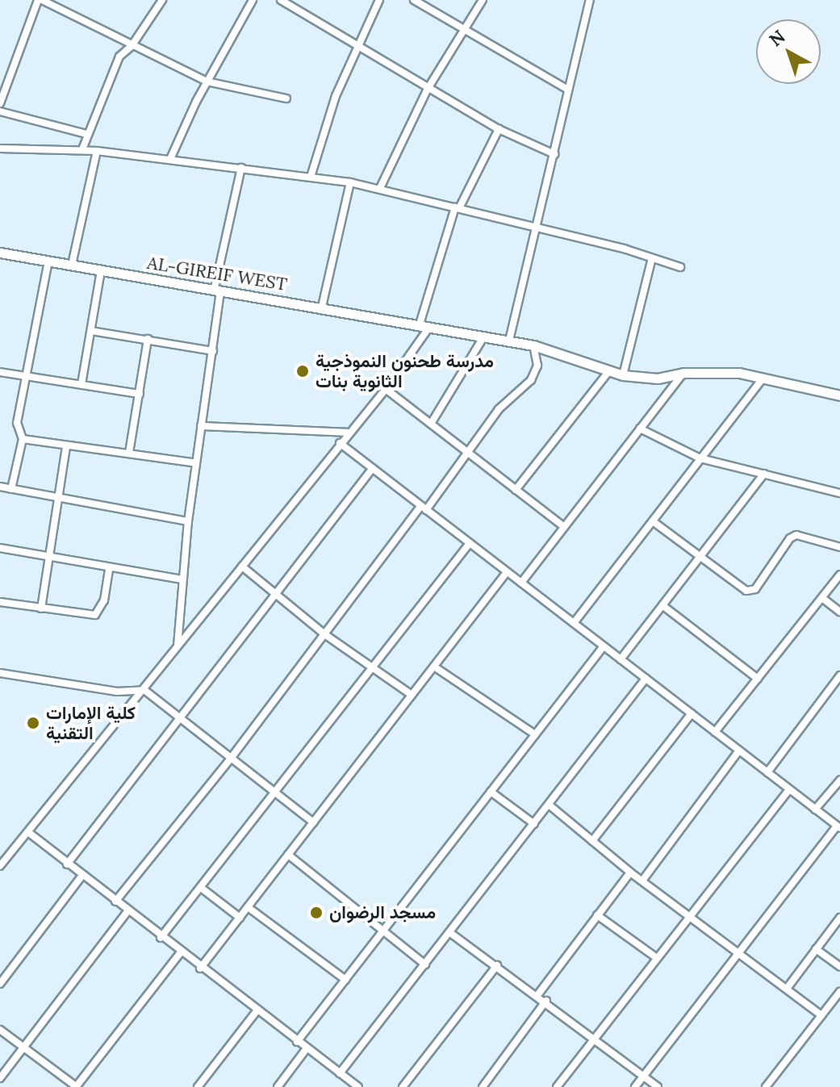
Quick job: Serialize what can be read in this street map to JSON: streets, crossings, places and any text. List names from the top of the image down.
{
  "streets": {
    "street": ["AL-GIREIF WEST"]
  },
  "places": ["مدرسة طحنون النموذجية الثانوية بنات", "كلية الإمارات التقنية", "مسجد الرضوان"],
  "north": "top left"
}
